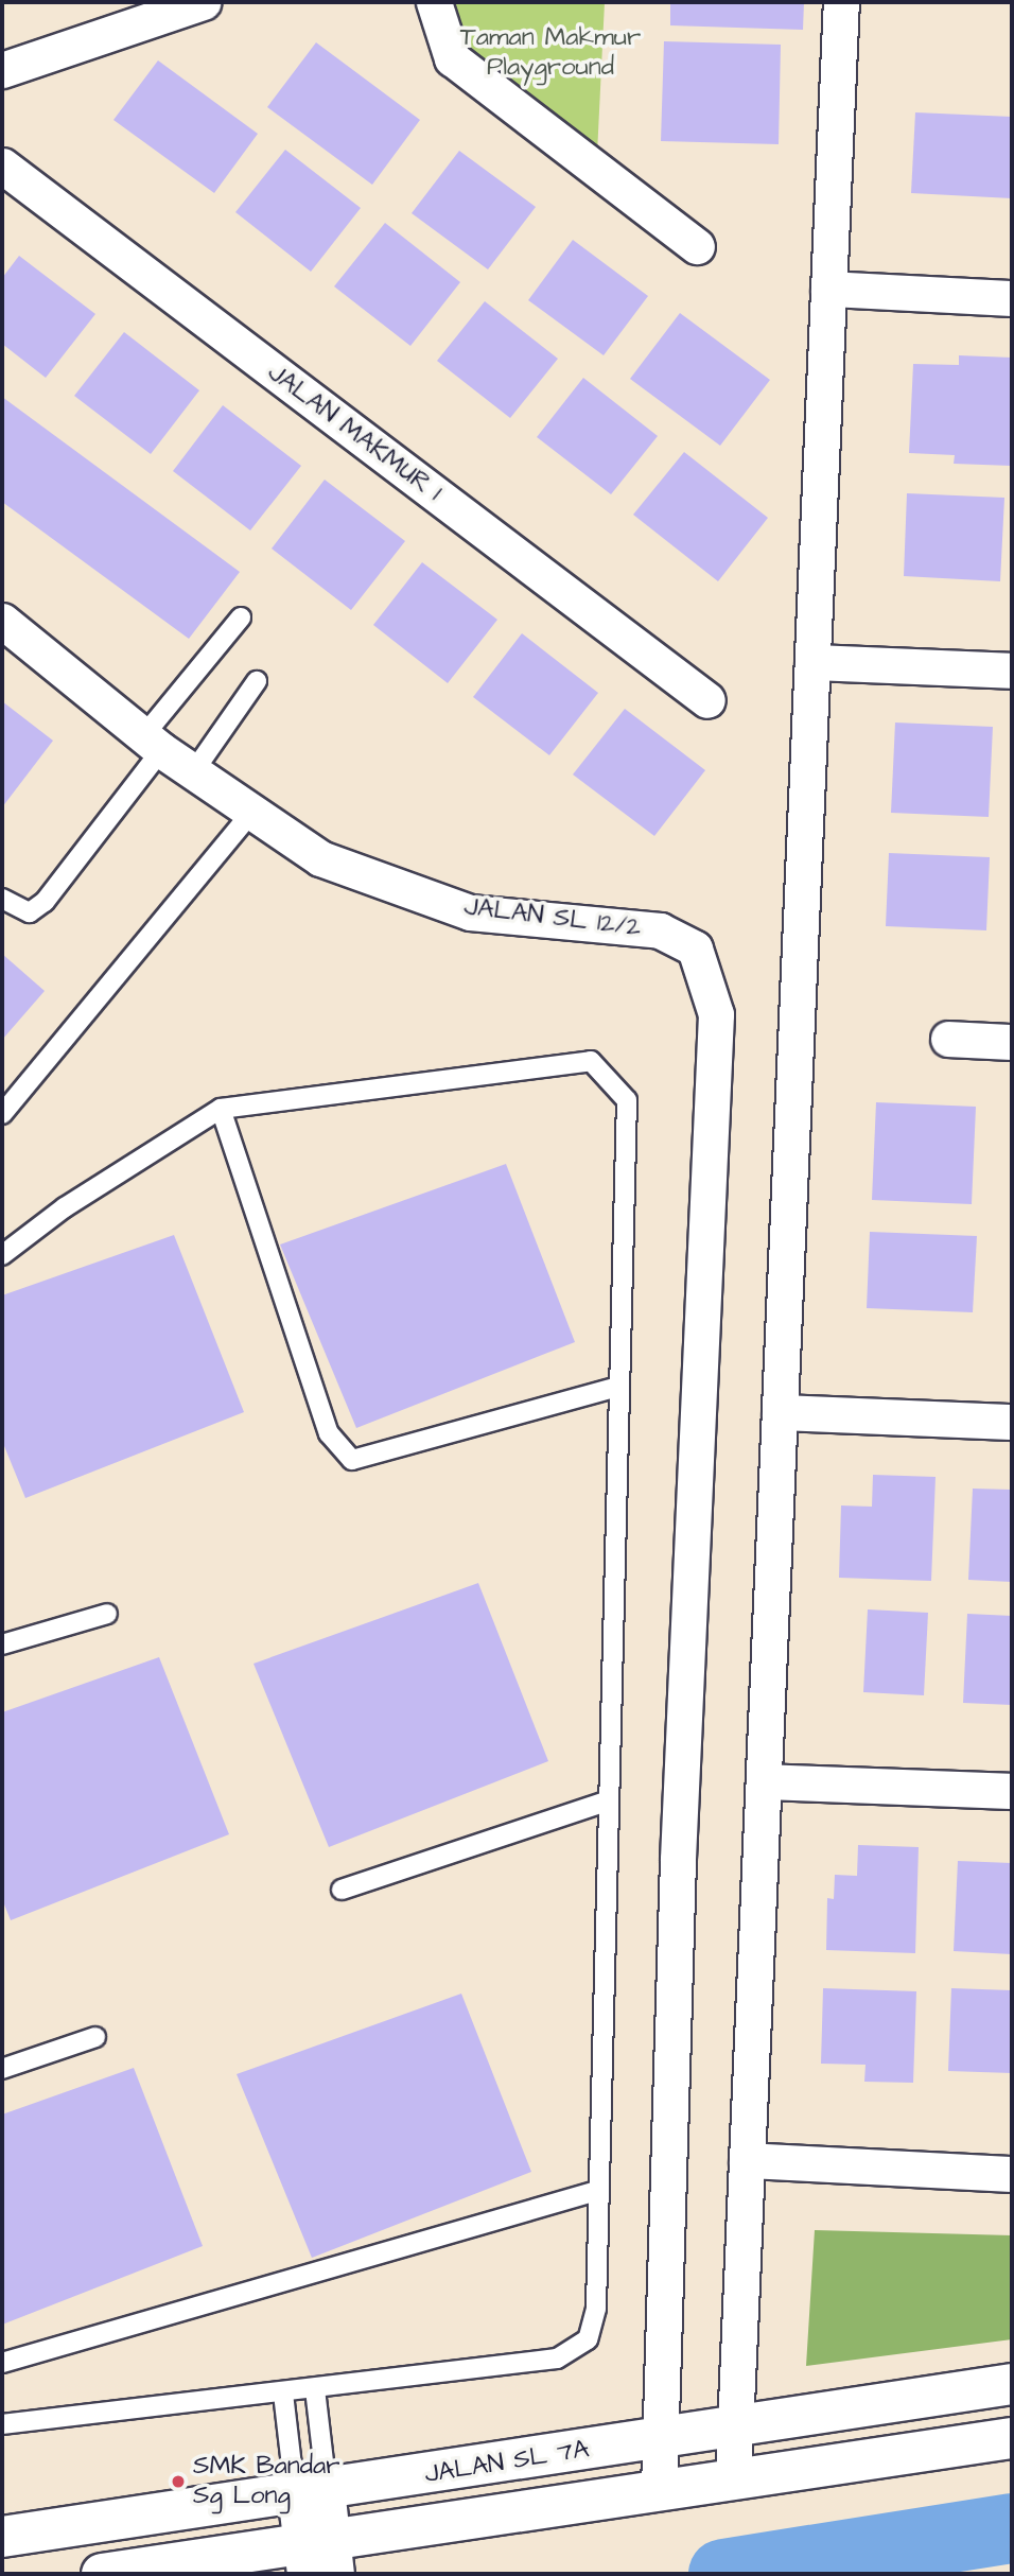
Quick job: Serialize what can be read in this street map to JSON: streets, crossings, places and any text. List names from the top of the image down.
{
  "streets": {
    "street": ["JALAN MAKMUR 1", "JALAN SL 12/2", "JALAN SL 7A"]
  },
  "crossings": [
    ["JALAN SL 12/2", "JALAN SL 7A"]
  ],
  "parks": ["Taman Makmur Playground"],
  "places": ["SMK Bandar Sg Long"]
}
